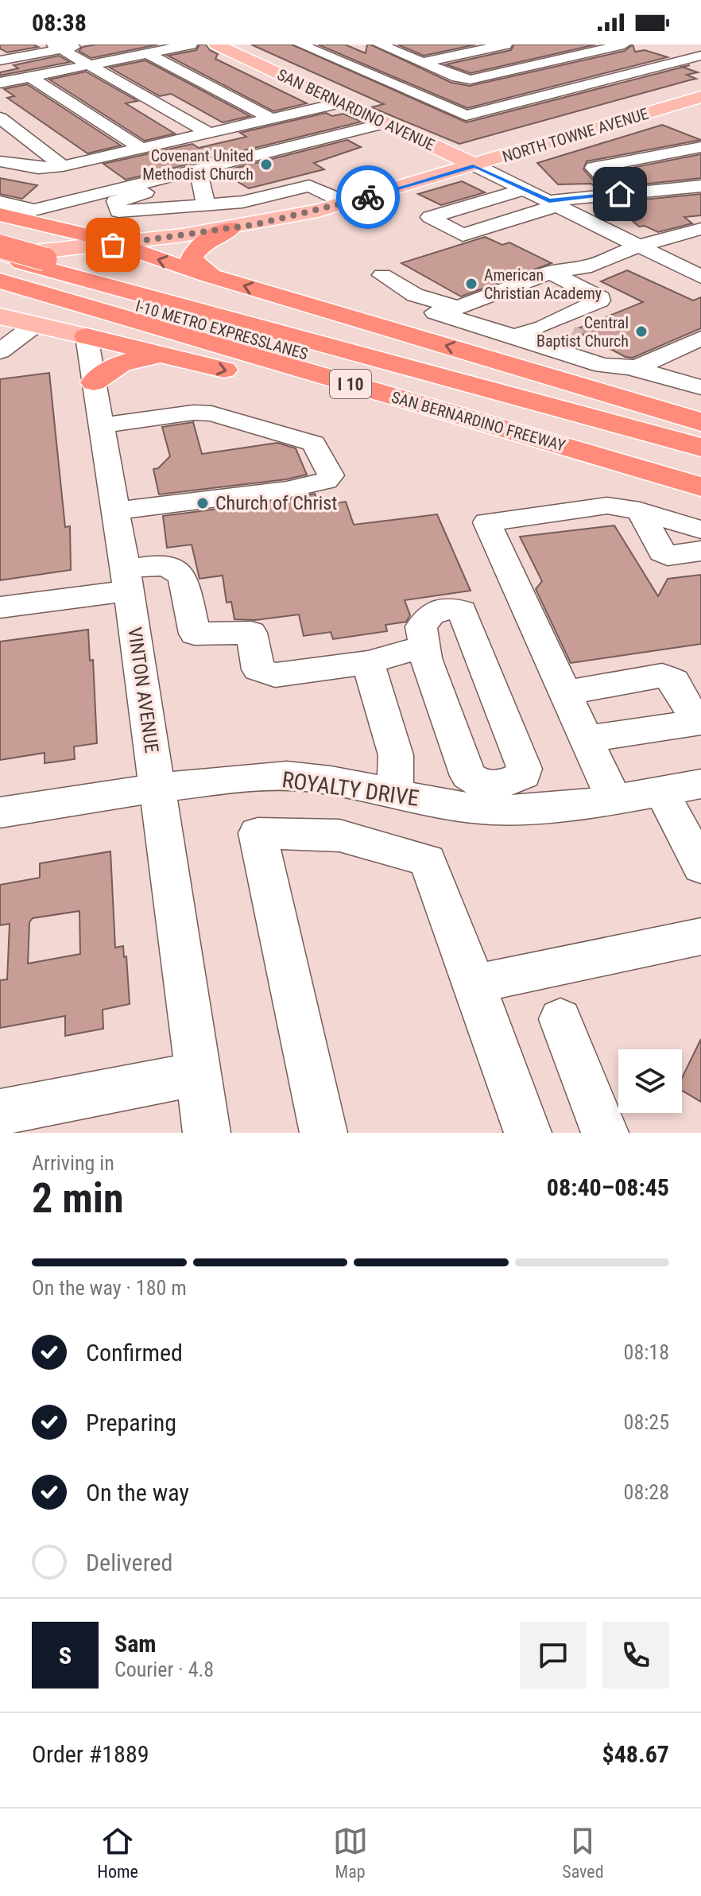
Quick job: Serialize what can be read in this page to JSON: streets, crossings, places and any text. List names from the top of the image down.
{
  "streets": {
    "highway": ["I-10 METRO EXPRESSLANES", "I 10", "SAN BERNARDINO FREEWAY"],
    "main road": ["SAN BERNARDINO AVENUE", "NORTH TOWNE AVENUE"],
    "street": ["VINTON AVENUE", "ROYALTY DRIVE"]
  },
  "crossings": [
    ["SAN BERNARDINO AVENUE", "NORTH TOWNE AVENUE"],
    ["NORTH TOWNE AVENUE", "I-10 METRO EXPRESSLANES"],
    ["NORTH TOWNE AVENUE", "I 10"],
    ["I-10 METRO EXPRESSLANES", "I 10"],
    ["VINTON AVENUE", "ROYALTY DRIVE"]
  ],
  "places": [
    "Covenant United Methodist Church",
    "American Christian Academy",
    "Central Baptist Church",
    "Church of Christ"
  ],
  "page": {
    "status": "08:38",
    "heading": ["2 min", "Arriving in", "08:40–08:45"],
    "panel": [
      "Sam",
      "Courier · 4.8",
      "Order #1889",
      "$48.67"
    ],
    "bar": "On the way · 180 m",
    "list": [
      ["Confirmed", "08:18"],
      ["Preparing", "08:25"],
      ["On the way", "08:28"],
      "Delivered"
    ],
    "round": "S",
    "tabs": ["Home", "Map", "Saved"]
  }
}
